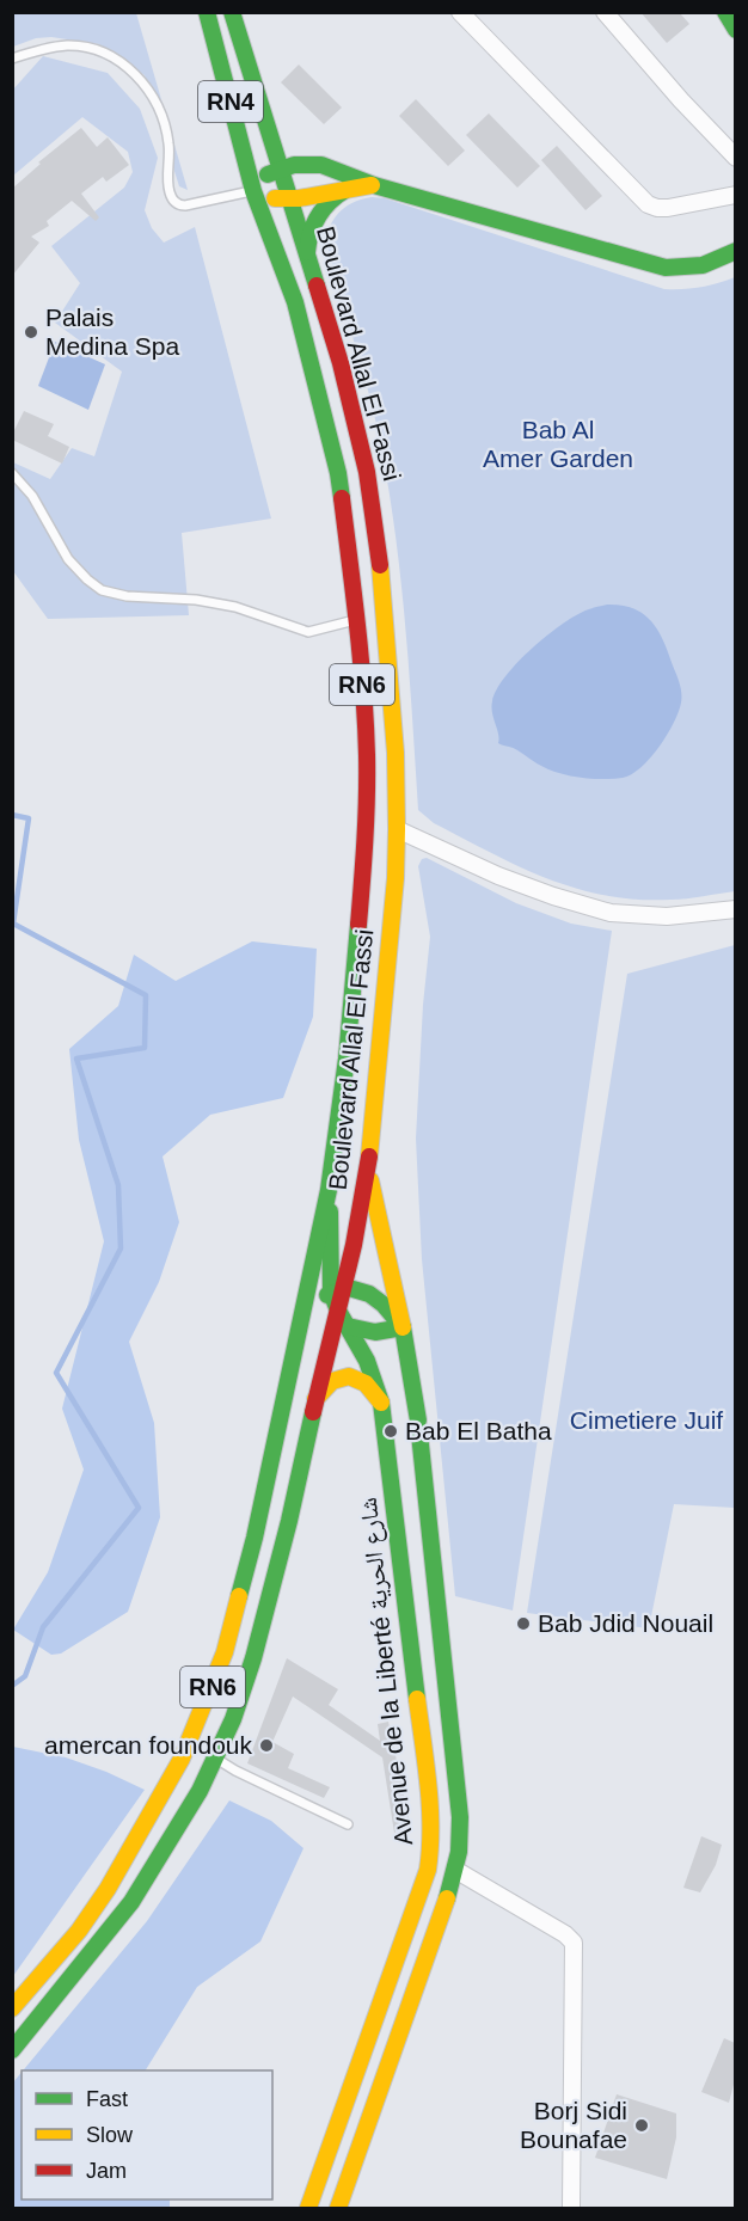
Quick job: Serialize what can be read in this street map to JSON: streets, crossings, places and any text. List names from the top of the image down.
{
  "streets": {
    "main road": [
      "RN4",
      "Boulevard Allal El Fassi",
      "RN6",
      "Avenue de la Liberté شارع الحرية"
    ]
  },
  "crossings": [
    ["Boulevard Allal El Fassi", "Avenue de la Liberté شارع الحرية"]
  ],
  "parks": ["Bab Al Amer Garden", "Cimetiere Juif"],
  "places": [
    "Palais Medina Spa",
    "Bab El Batha",
    "Bab Jdid Nouail",
    "amercan foundouk",
    "Borj Sidi Bounafae"
  ],
  "legend": ["Fast", "Slow", "Jam"]
}
